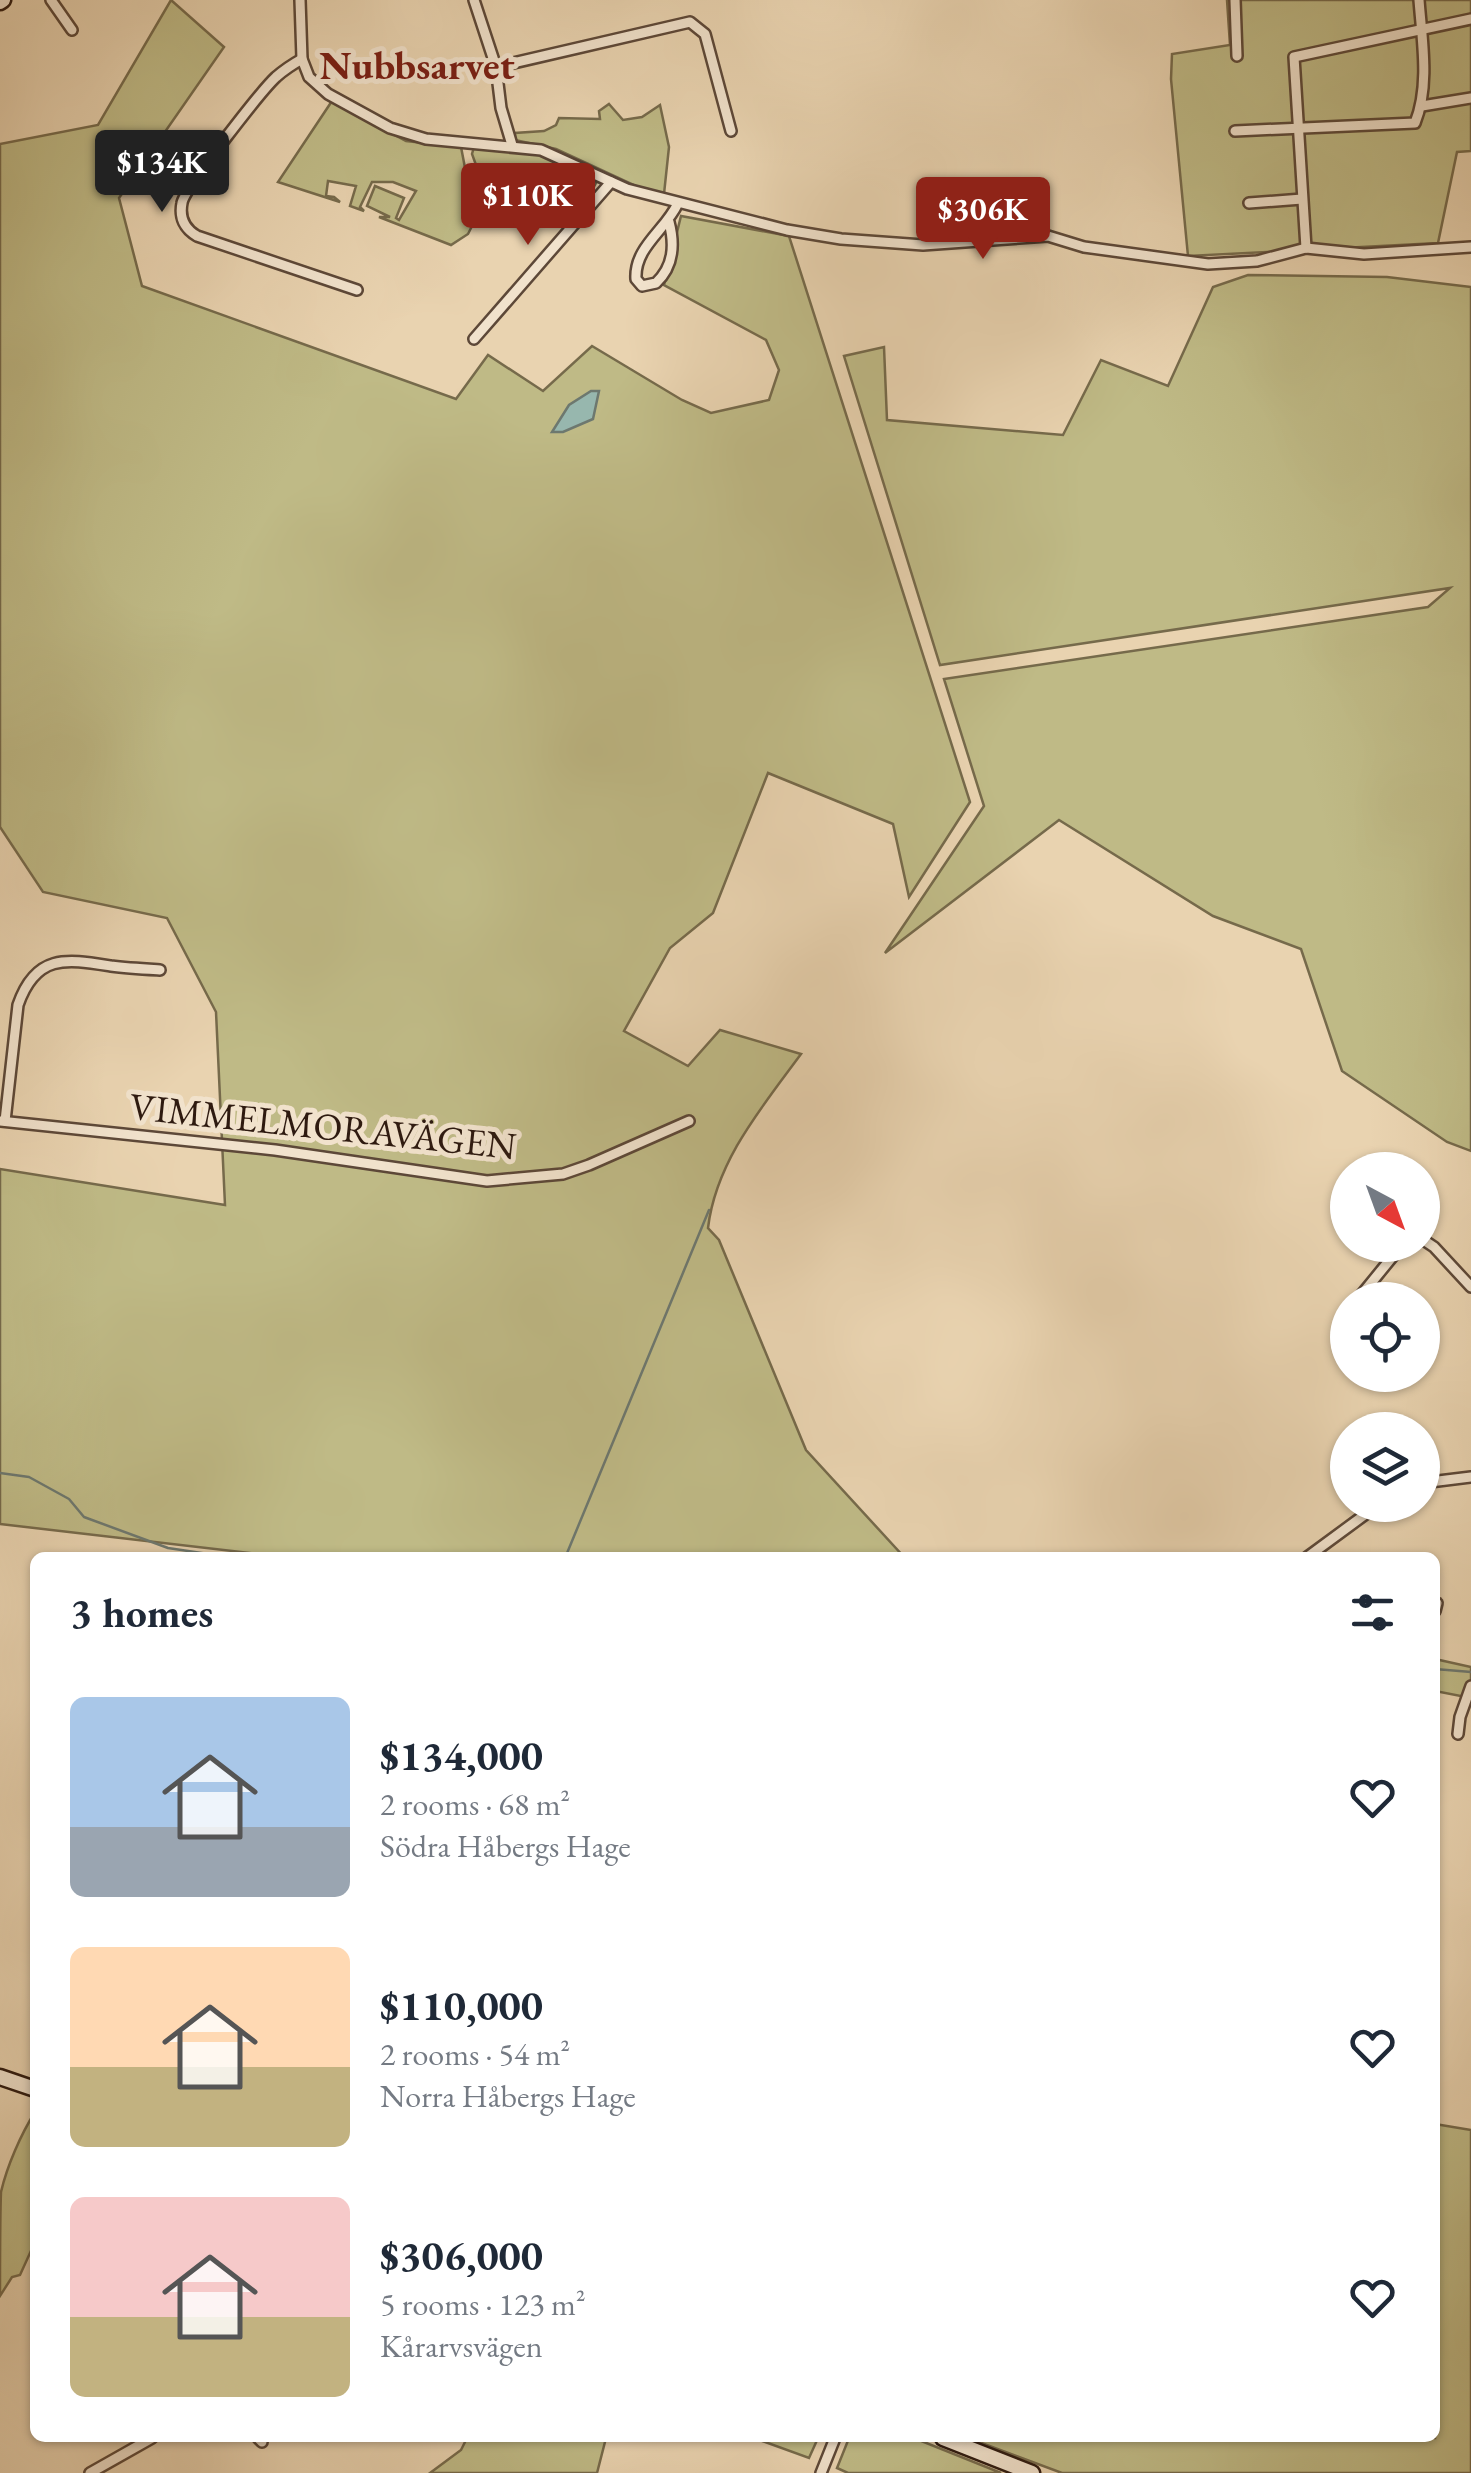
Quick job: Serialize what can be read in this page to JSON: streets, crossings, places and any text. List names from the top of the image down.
{
  "streets": {
    "street": ["VIMMELMORAVÄGEN"]
  },
  "districts": ["Nubbsarvet"],
  "north": "bottom right",
  "page": {
    "price": ["$134K", "$110K", "$306K"],
    "heading": "3 homes",
    "list": [
      {
        "name": "$134,000",
        "note": "2 rooms · 68 m² · Södra Håbergs Hage"
      },
      {
        "name": "$110,000",
        "note": "2 rooms · 54 m² · Norra Håbergs Hage"
      },
      {
        "name": "$306,000",
        "note": "5 rooms · 123 m² · Kårarvsvägen"
      }
    ]
  }
}
